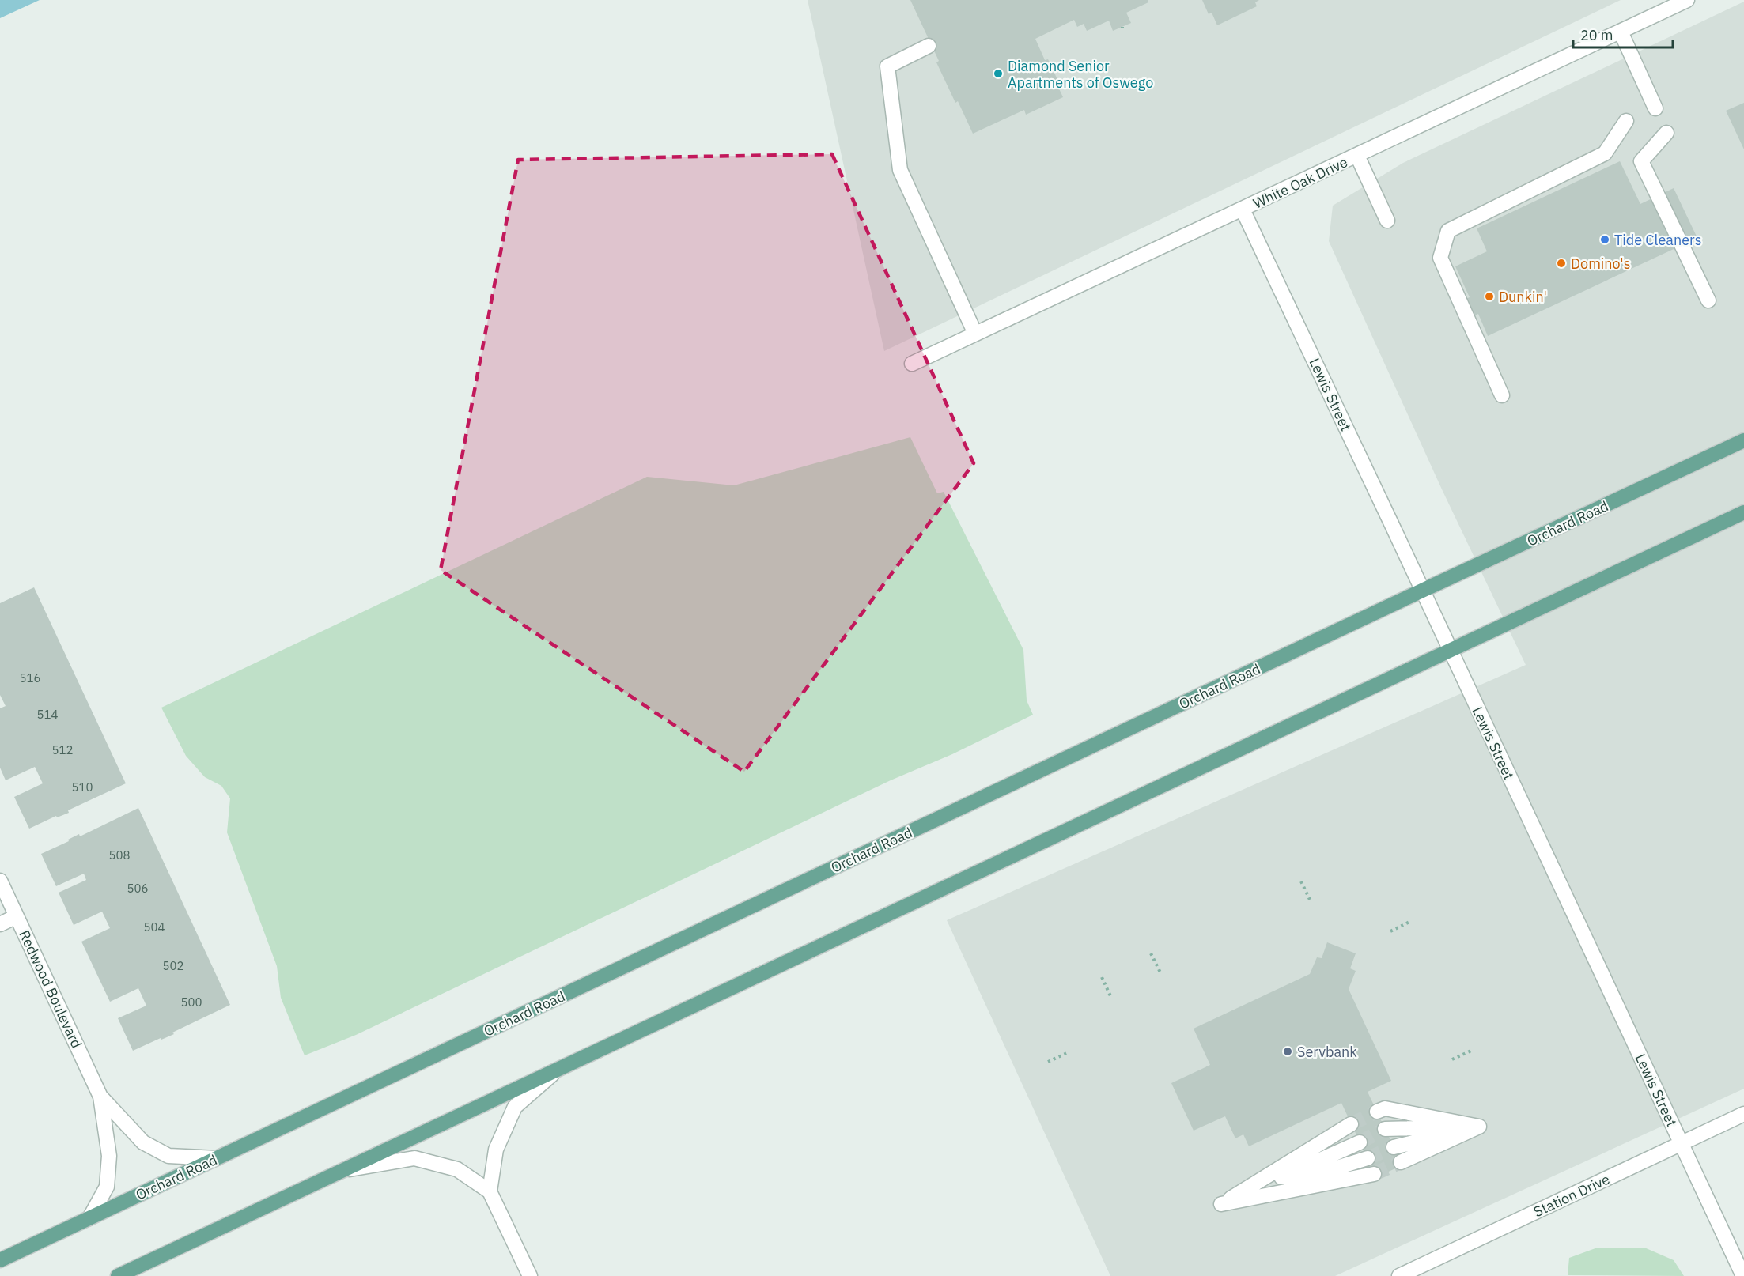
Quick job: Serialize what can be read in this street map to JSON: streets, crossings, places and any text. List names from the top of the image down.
{
  "streets": {
    "main road": ["Orchard Road"],
    "street": [
      "White Oak Drive",
      "Lewis Street",
      "Redwood Boulevard",
      "Station Drive"
    ]
  },
  "crossings": [
    ["White Oak Drive", "Lewis Street"],
    ["Lewis Street", "Orchard Road"],
    ["Lewis Street", "Station Drive"],
    ["Orchard Road", "Redwood Boulevard"]
  ],
  "places": [
    "Diamond Senior Apartments of Oswego",
    "Tide Cleaners",
    "Domino's",
    "Dunkin'",
    "Servbank"
  ],
  "house_numbers": [
    "516",
    "514",
    "512",
    "510",
    "508",
    "506",
    "504",
    "502",
    "500"
  ],
  "scale_bar": "20 m"
}
